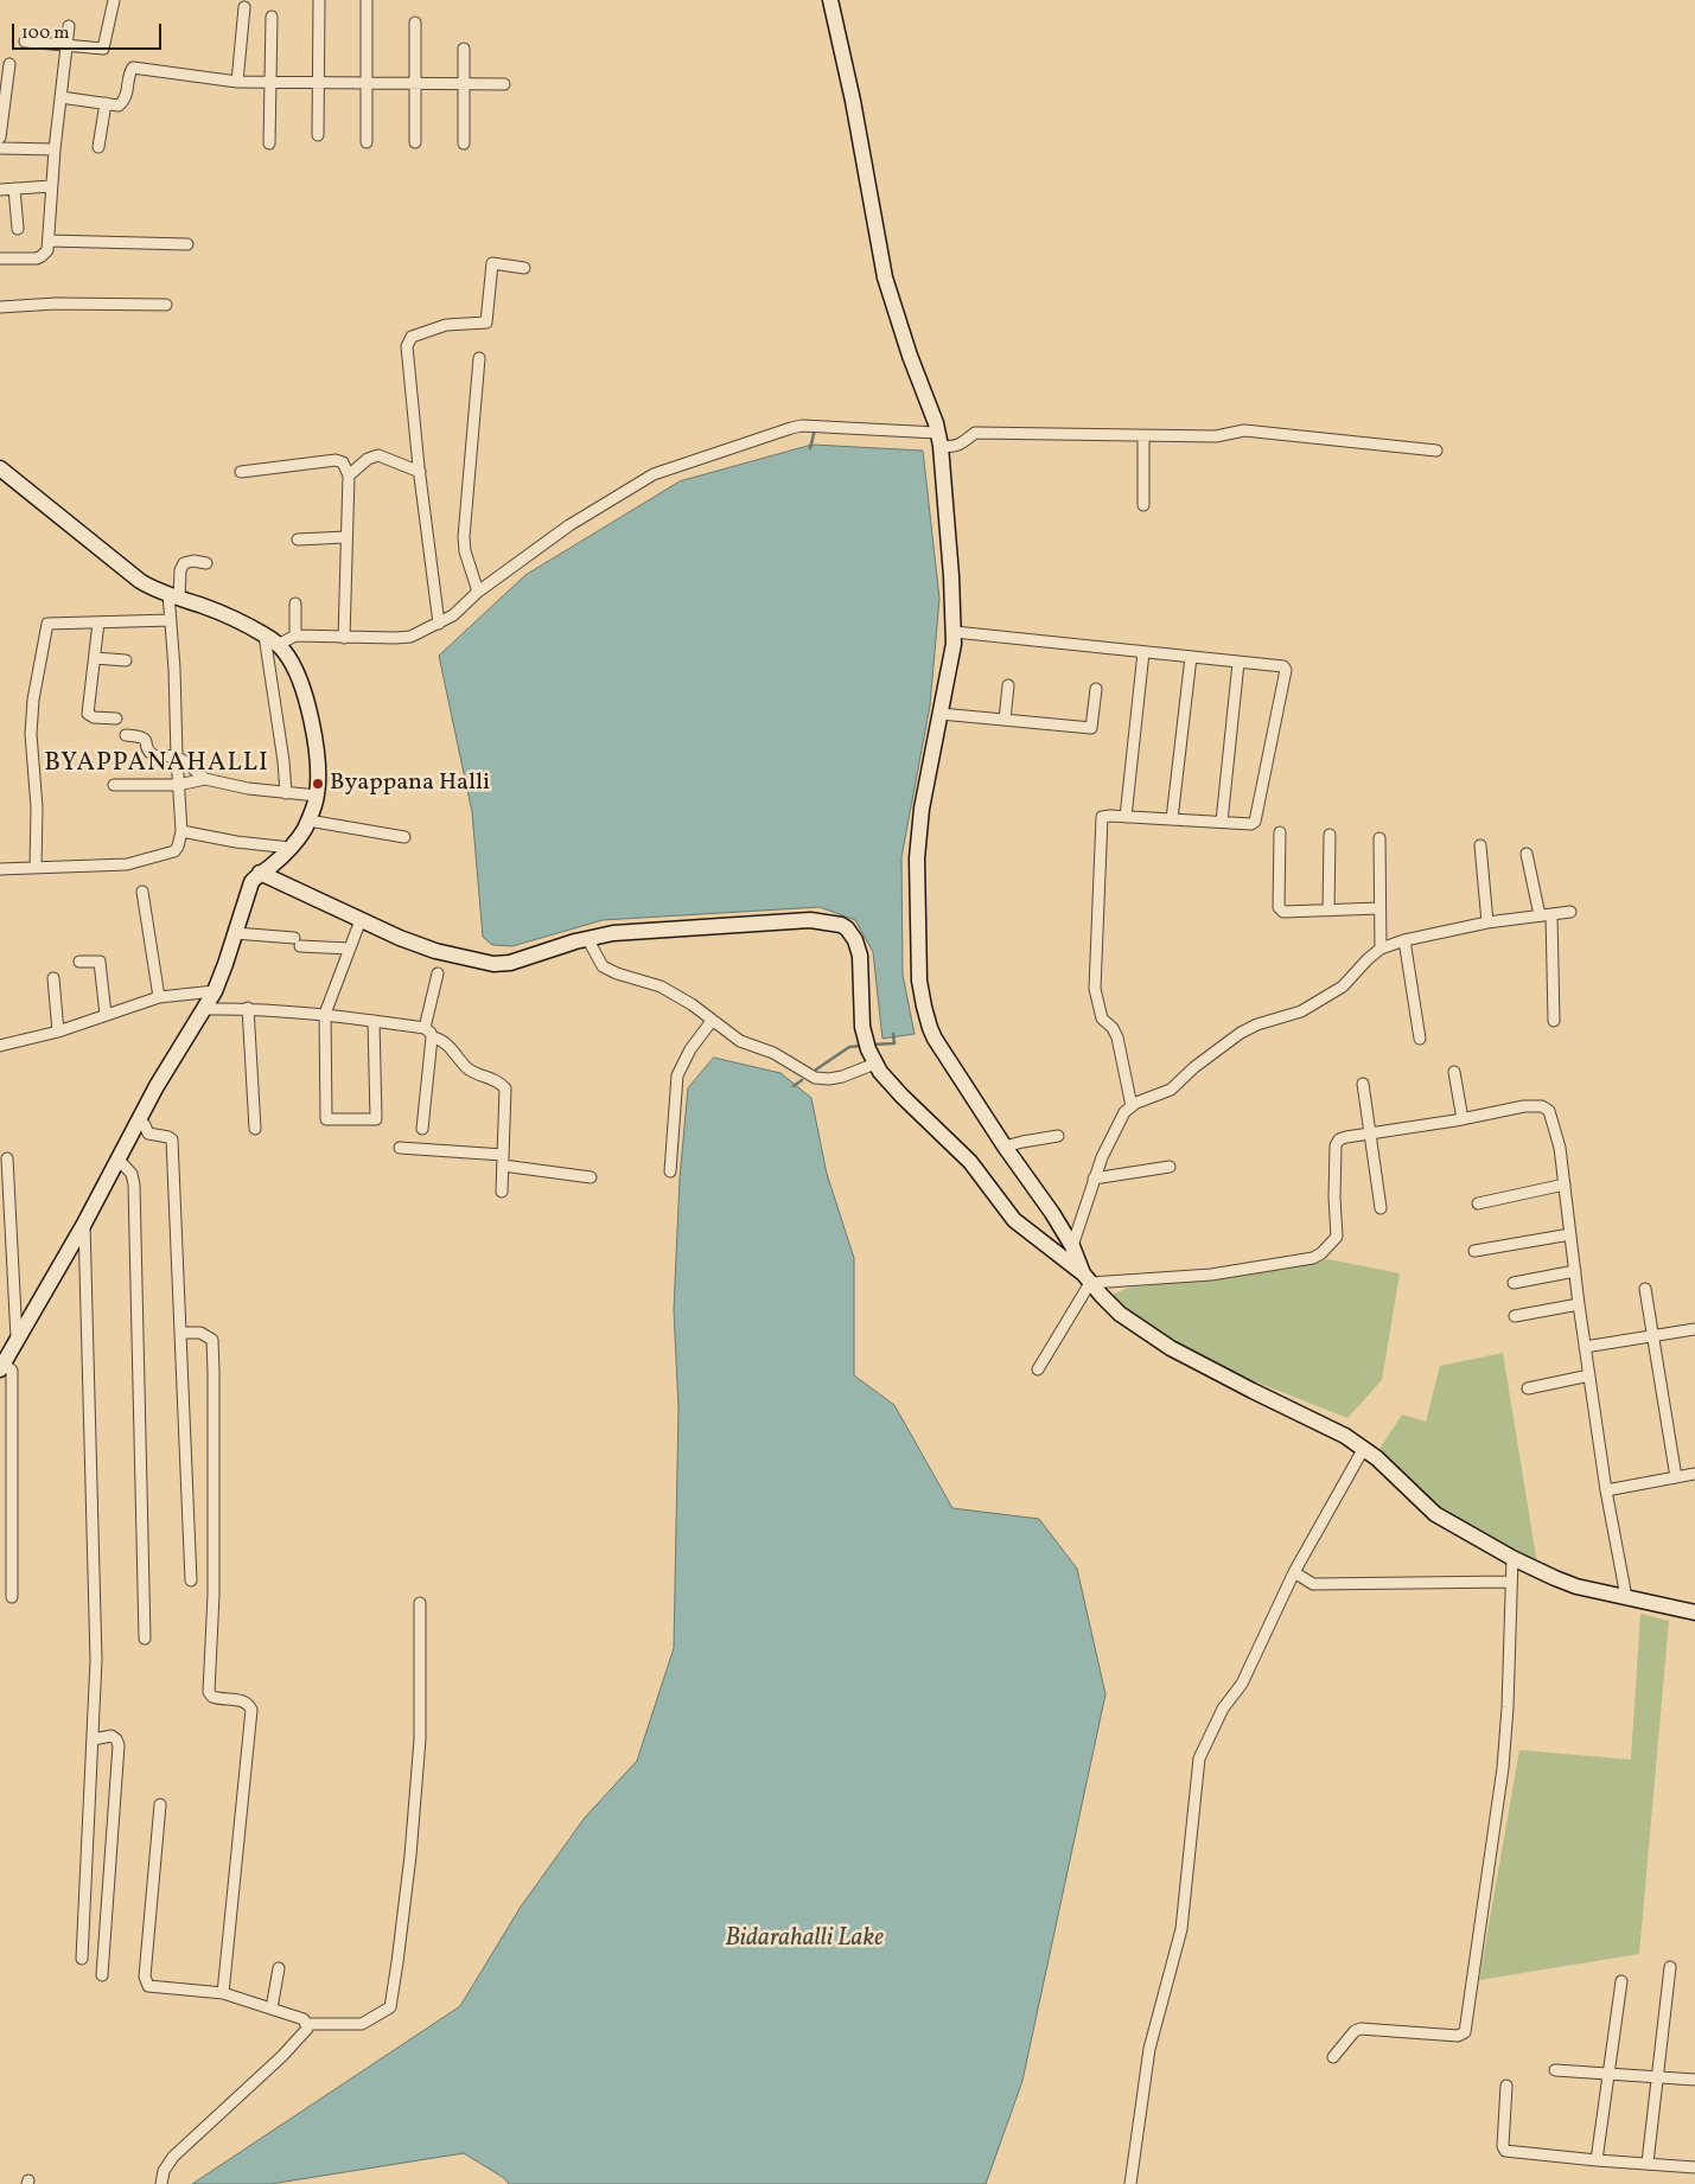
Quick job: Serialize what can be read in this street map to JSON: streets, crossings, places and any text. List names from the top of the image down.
{
  "districts": ["BYAPPANAHALLI"],
  "water": ["Bidarahalli Lake"],
  "places": ["Byappana Halli"],
  "scale_bar": "100 m"
}
